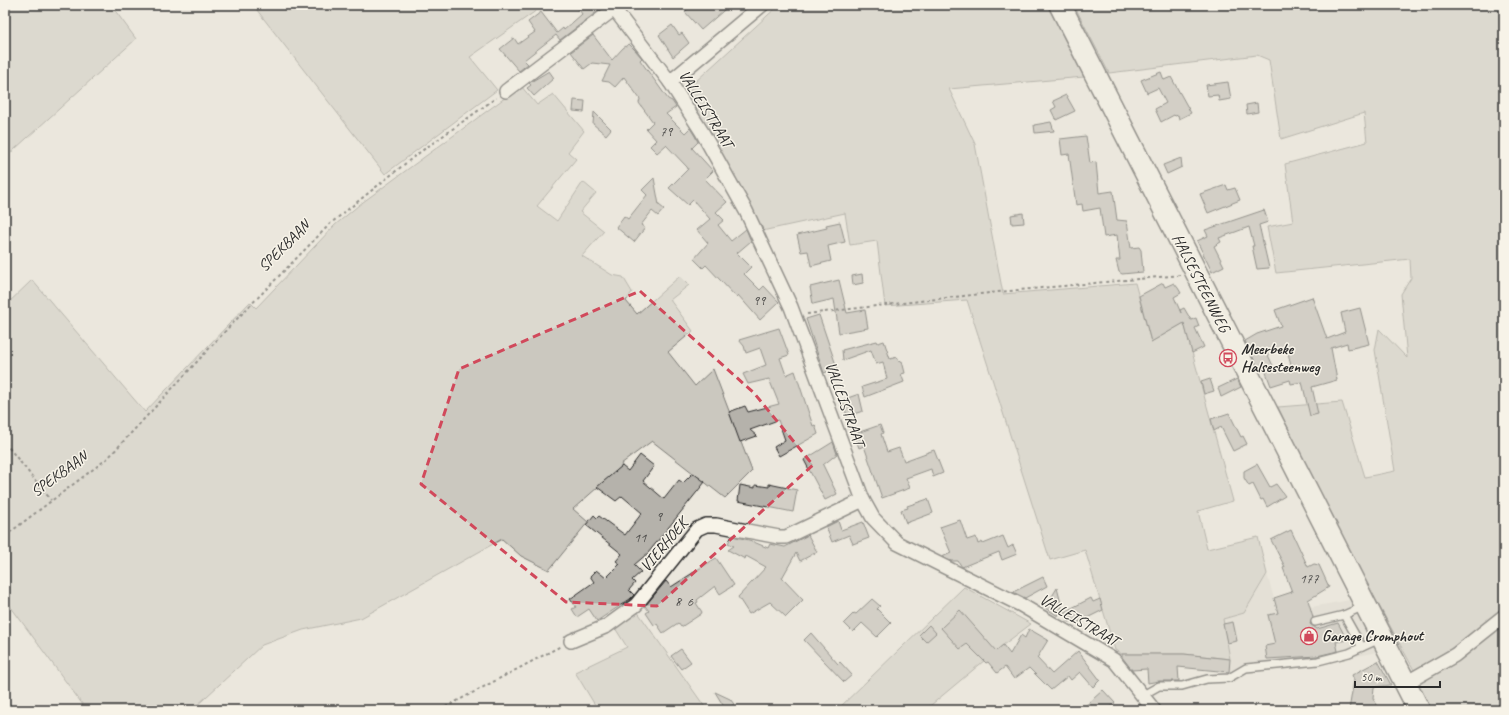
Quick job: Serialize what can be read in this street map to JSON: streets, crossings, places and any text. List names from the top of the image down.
{
  "streets": {
    "main road": ["HALSESTEENWEG"],
    "street": ["VALLEISTRAAT", "VIERHOEK"],
    "path": ["SPEKBAAN"]
  },
  "crossings": [
    ["VALLEISTRAAT", "VIERHOEK"]
  ],
  "places": {
    "bus stop": ["Meerbeke Halsesteenweg"],
    "shop": ["Garage Cromphout"]
  },
  "house_numbers": [
    "79",
    "99",
    "9",
    "11",
    "177",
    "8",
    "6"
  ],
  "scale_bar": "50 m"
}
